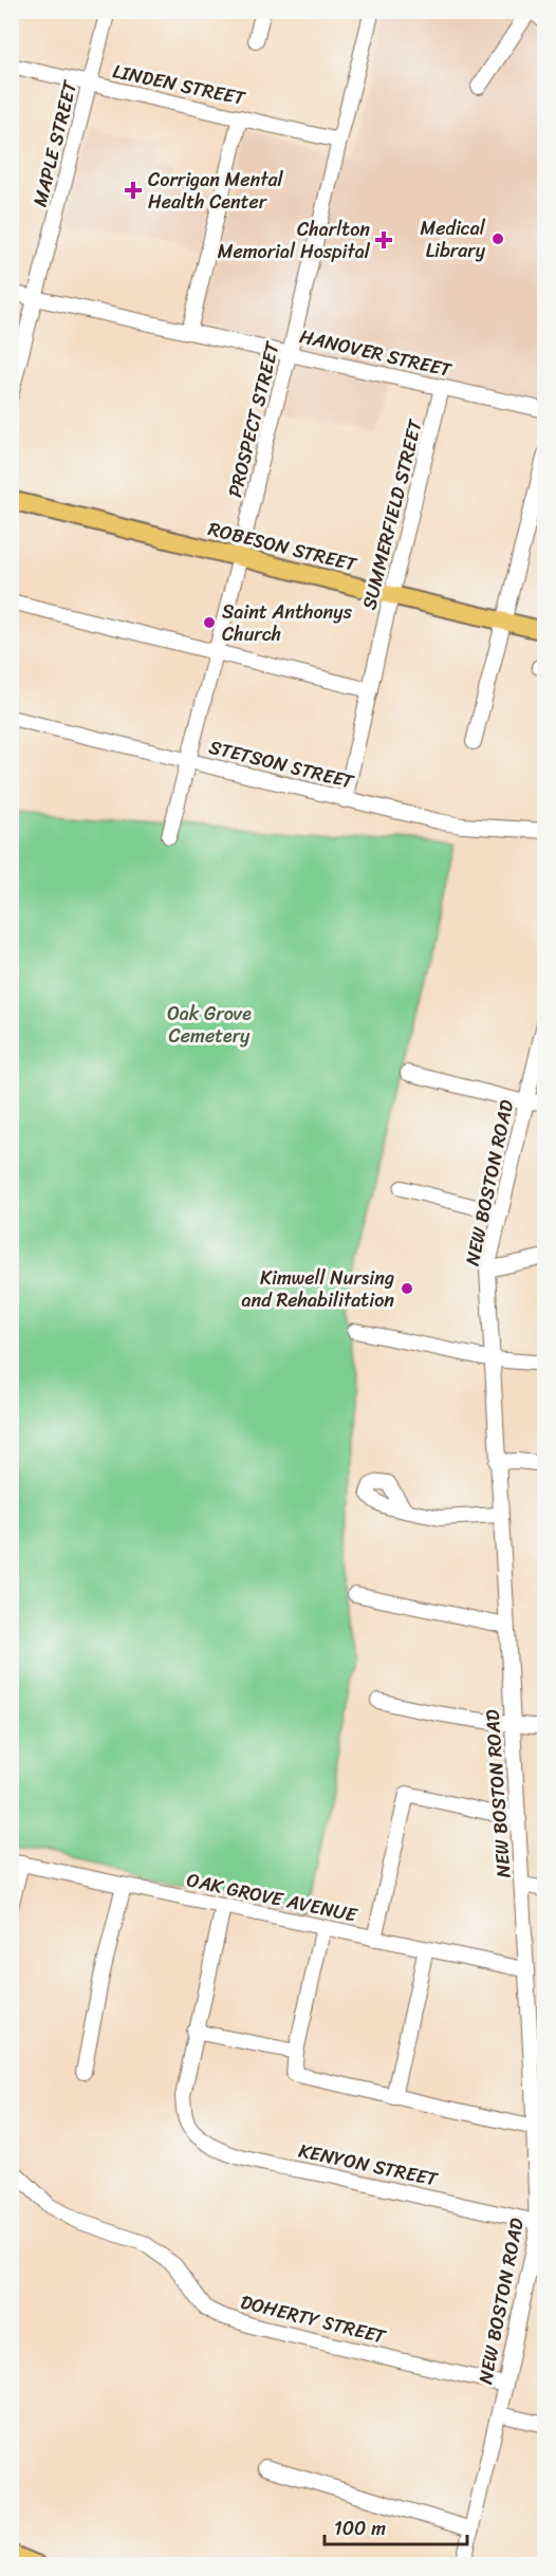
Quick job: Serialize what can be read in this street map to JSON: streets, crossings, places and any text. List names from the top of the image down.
{
  "streets": {
    "main road": ["ROBESON STREET"],
    "street": [
      "LINDEN STREET",
      "MAPLE STREET",
      "HANOVER STREET",
      "PROSPECT STREET",
      "SUMMERFIELD STREET",
      "STETSON STREET",
      "NEW BOSTON ROAD",
      "OAK GROVE AVENUE",
      "KENYON STREET",
      "DOHERTY STREET"
    ]
  },
  "crossings": [
    ["LINDEN STREET", "MAPLE STREET"],
    ["LINDEN STREET", "PROSPECT STREET"],
    ["MAPLE STREET", "HANOVER STREET"],
    ["HANOVER STREET", "PROSPECT STREET"],
    ["HANOVER STREET", "SUMMERFIELD STREET"],
    ["PROSPECT STREET", "ROBESON STREET"],
    ["PROSPECT STREET", "STETSON STREET"],
    ["SUMMERFIELD STREET", "ROBESON STREET"],
    ["SUMMERFIELD STREET", "STETSON STREET"],
    ["NEW BOSTON ROAD", "OAK GROVE AVENUE"],
    ["NEW BOSTON ROAD", "KENYON STREET"],
    ["NEW BOSTON ROAD", "DOHERTY STREET"]
  ],
  "parks": ["Oak Grove Cemetery"],
  "places": {
    "health": ["Corrigan Mental Health Center", "Charlton Memorial Hospital"],
    "other": ["Medical Library", "Saint Anthonys Church", "Kimwell Nursing and Rehabilitation"]
  },
  "scale_bar": "100 m"
}
